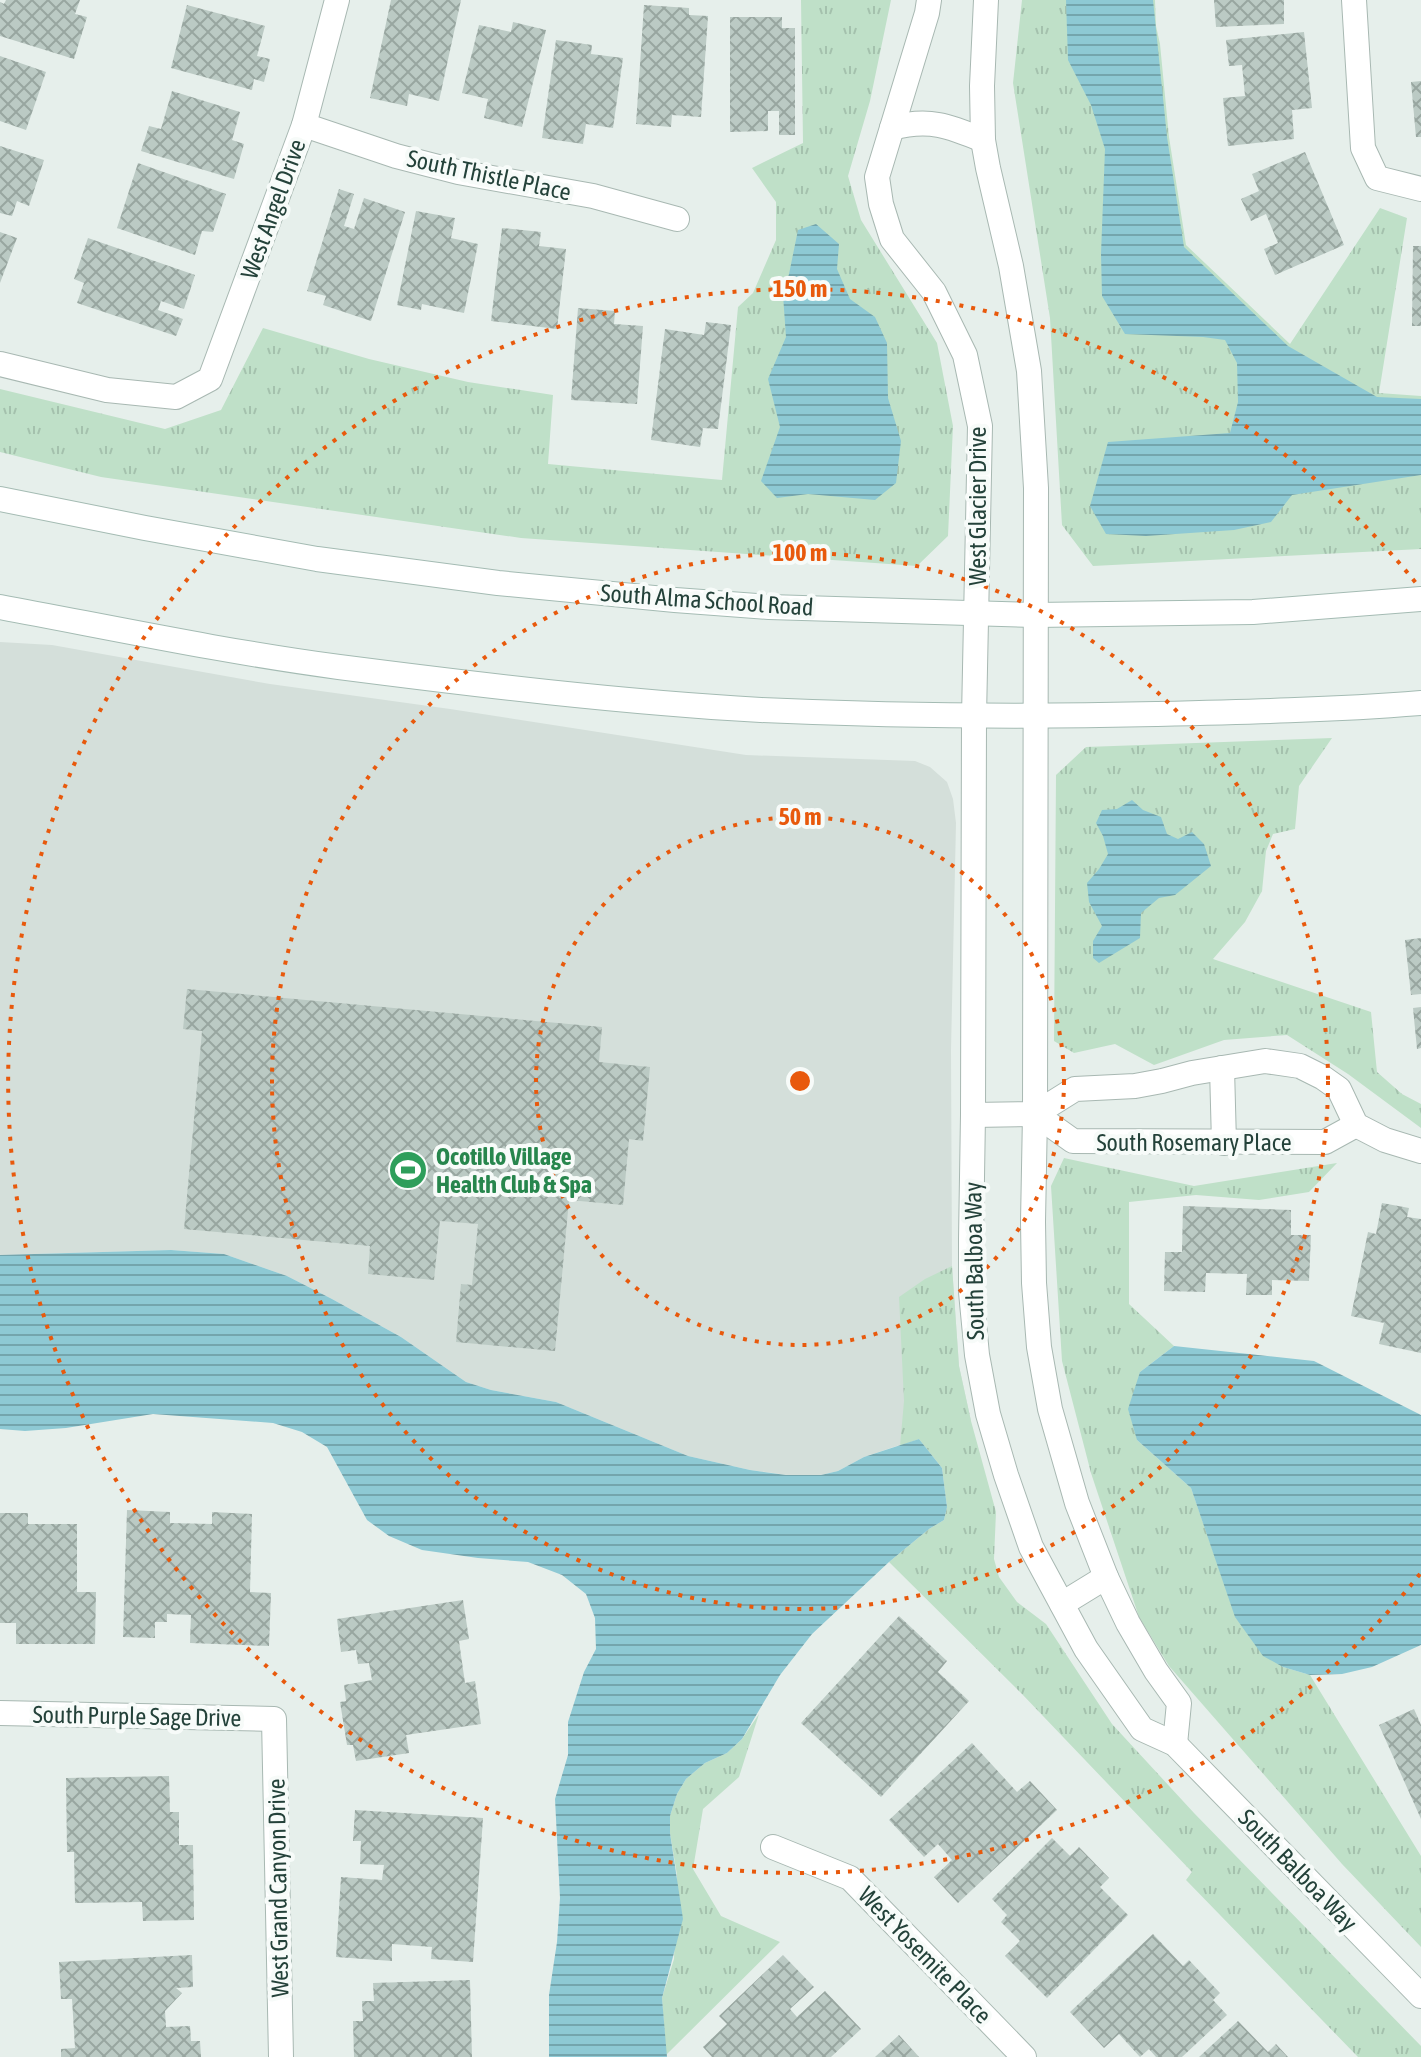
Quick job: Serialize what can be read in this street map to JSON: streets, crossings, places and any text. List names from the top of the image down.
{
  "streets": {
    "street": [
      "South Thistle Place",
      "West Angel Drive",
      "West Glacier Drive",
      "South Alma School Road",
      "South Rosemary Place",
      "South Balboa Way",
      "South Purple Sage Drive",
      "West Grand Canyon Drive",
      "West Yosemite Place"
    ]
  },
  "crossings": [
    ["South Thistle Place", "West Angel Drive"],
    ["West Glacier Drive", "South Alma School Road"],
    ["West Glacier Drive", "South Balboa Way"],
    ["South Purple Sage Drive", "West Grand Canyon Drive"]
  ],
  "places": {
    "sports": ["Ocotillo Village Health Club & Spa"]
  },
  "rings": ["150 m", "100 m", "50 m"]
}
